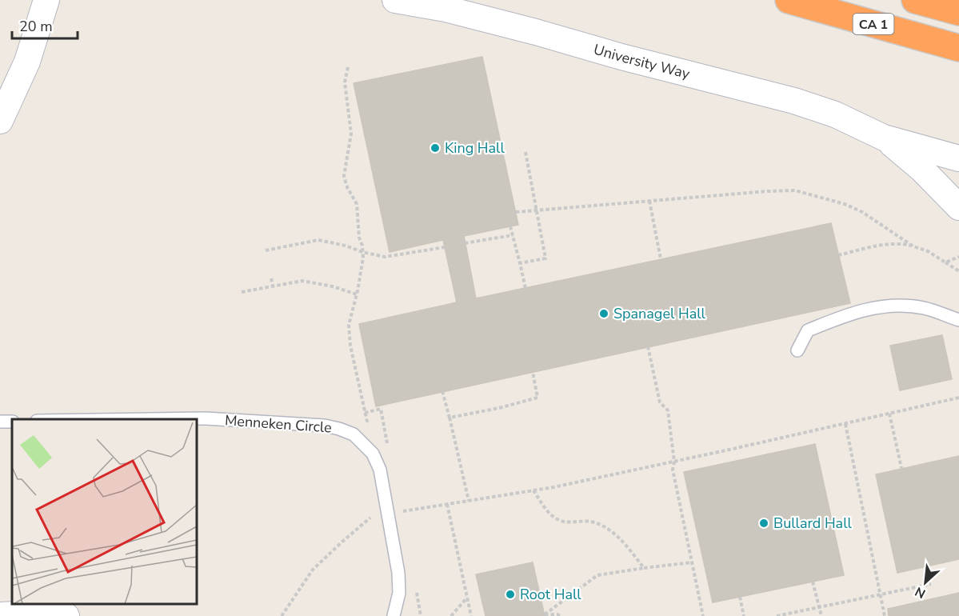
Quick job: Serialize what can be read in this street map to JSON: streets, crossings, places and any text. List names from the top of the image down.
{
  "streets": {
    "highway": ["CA 1"],
    "street": ["University Way"],
    "lane": ["Menneken Circle"]
  },
  "places": [
    "King Hall",
    "Spanagel Hall",
    "Bullard Hall",
    "Root Hall"
  ],
  "scale_bar": "20 m",
  "north": "bottom left"
}
